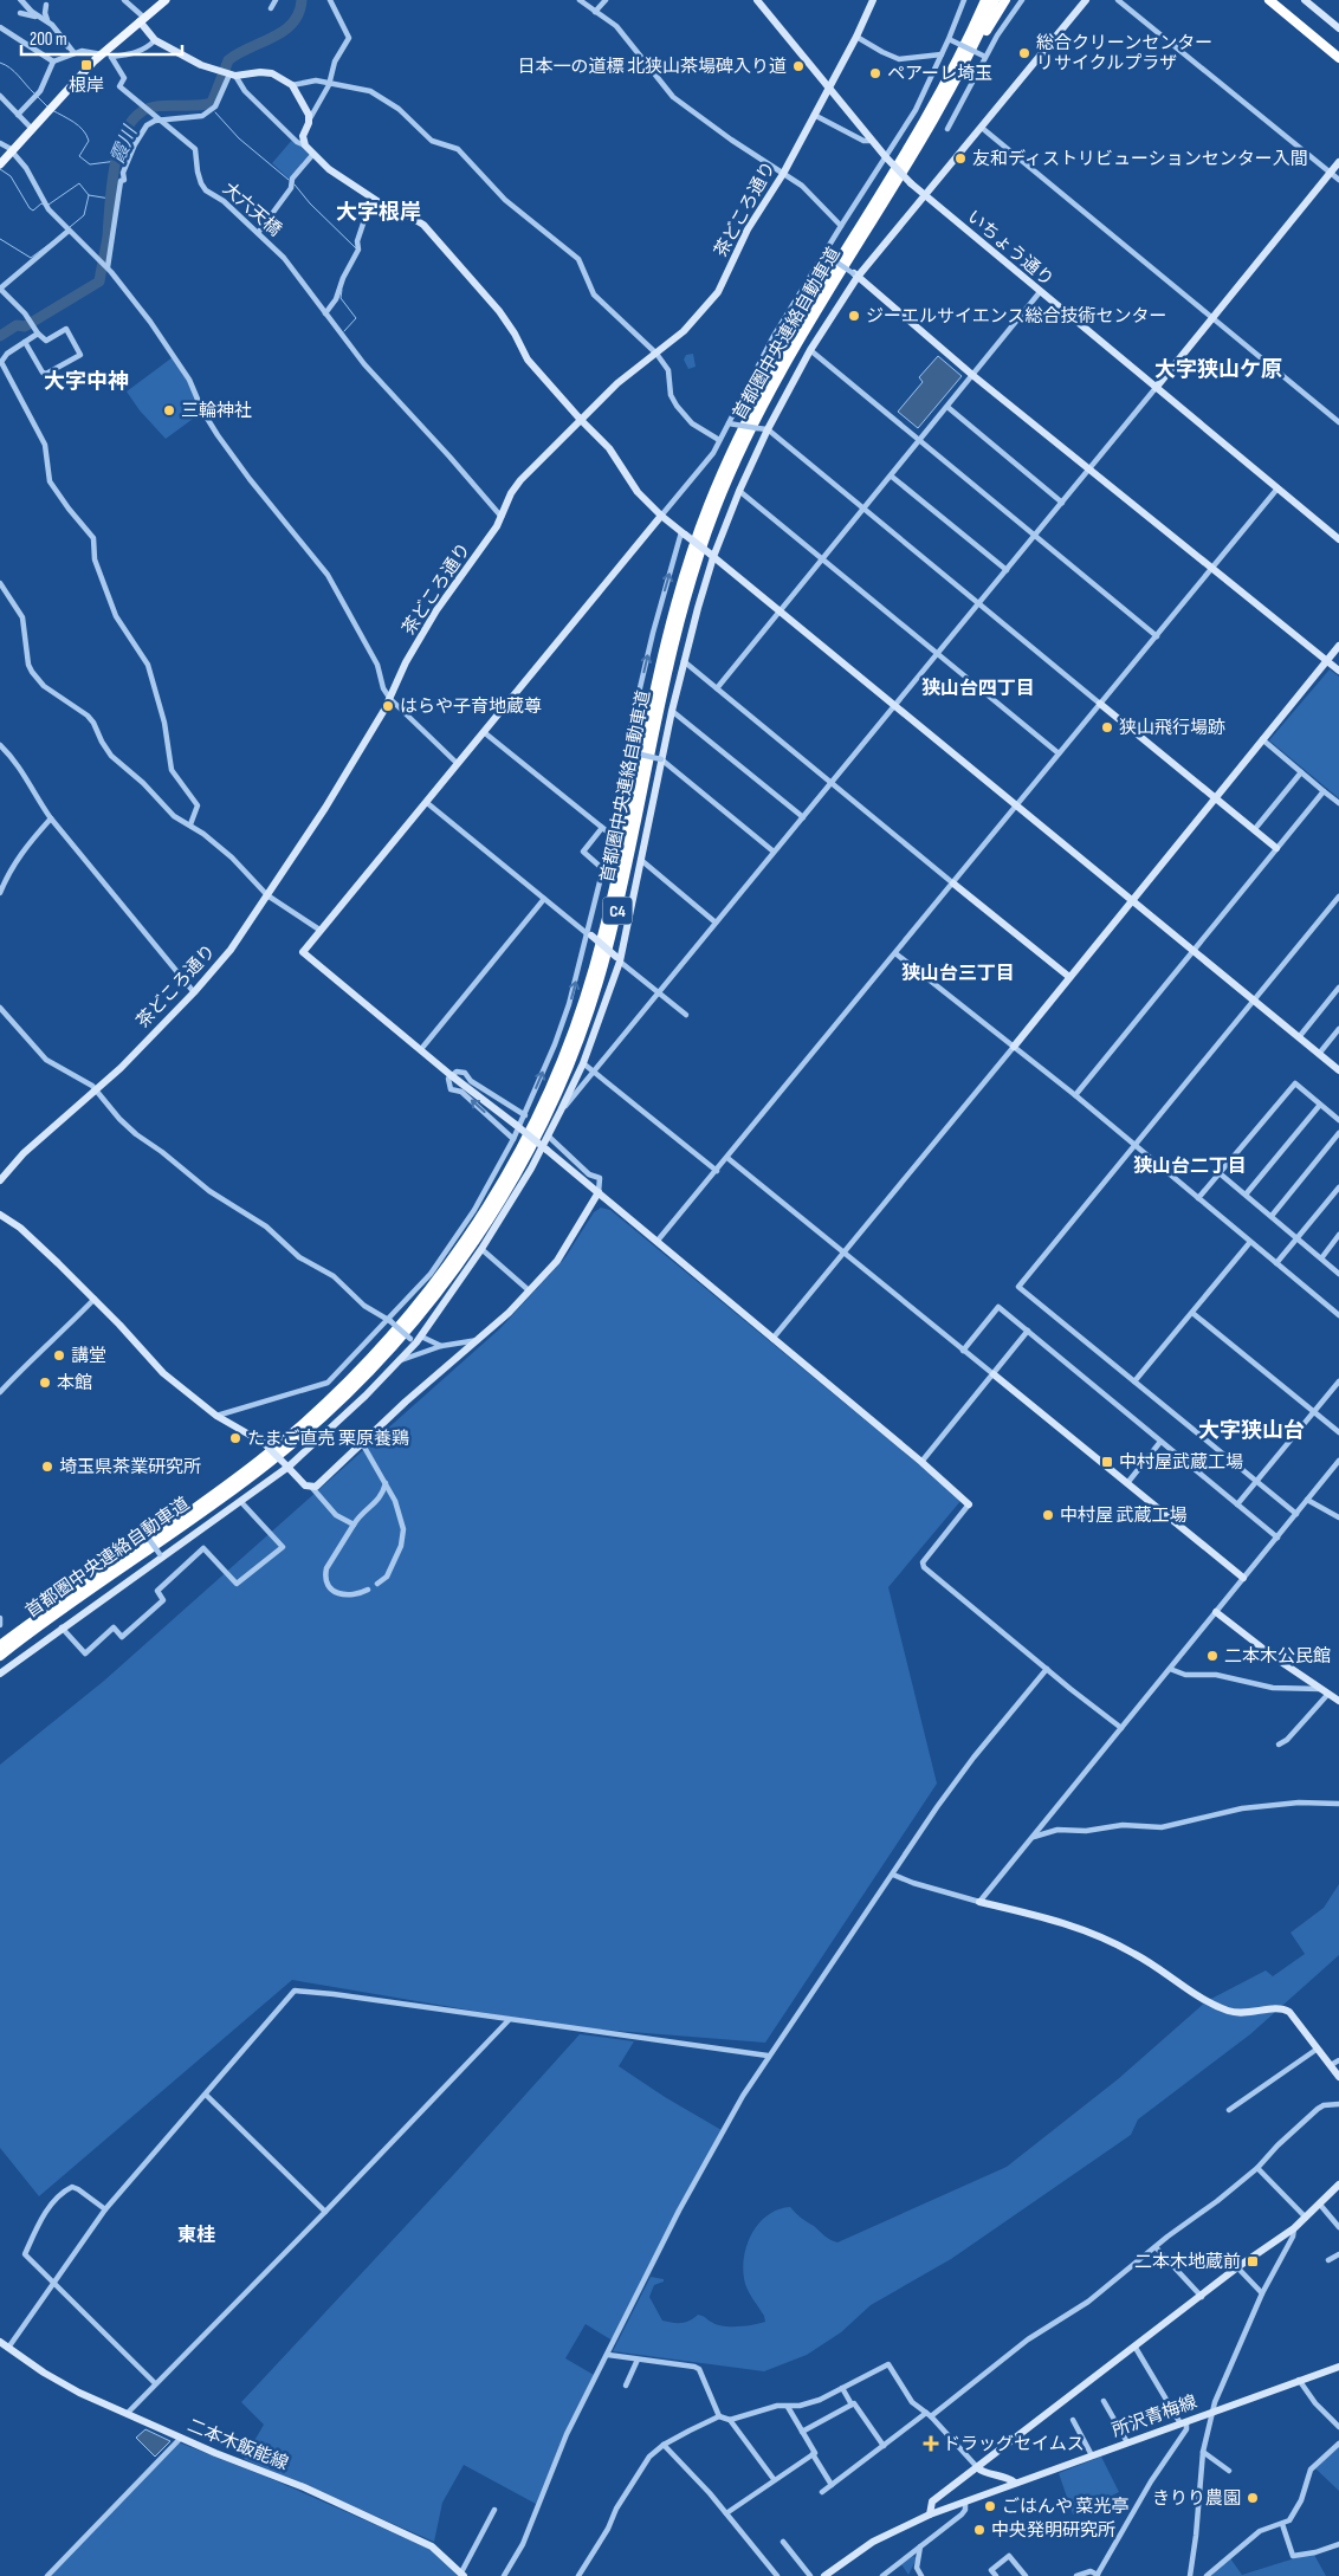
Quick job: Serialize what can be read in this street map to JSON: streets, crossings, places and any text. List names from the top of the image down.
{
  "streets": {
    "highway": ["首都圏中央連絡自動車道", "C4"],
    "street": [
      "大六天橋",
      "茶どころ通り",
      "いちょう通り",
      "所沢青梅線",
      "二本木飯能線"
    ]
  },
  "crossings": [
    ["大六天橋", "茶どころ通り"],
    ["茶どころ通り", "いちょう通り"]
  ],
  "districts": [
    "大字根岸",
    "大字狭山ケ原",
    "大字中神",
    "狭山台四丁目",
    "狭山台三丁目",
    "狭山台二丁目",
    "大字狭山台",
    "東桂"
  ],
  "water": ["霞川"],
  "places": {
    "other": [
      "総合クリーンセンター リサイクルプラザ",
      "日本一の道標 北狭山茶場碑入り道",
      "ペアーレ埼玉",
      "友和ディストリビューションセンター入間",
      "ジーエルサイエンス総合技術センター",
      "三輪神社",
      "はらや子育地蔵尊",
      "狭山飛行場跡",
      "講堂",
      "本館",
      "たまご直売 栗原養鶏",
      "埼玉県茶業研究所",
      "中村屋 武蔵工場",
      "二本木公民館",
      "きりり農園",
      "ごはんや 菜光亭",
      "中央発明研究所"
    ],
    "transit": ["根岸", "中村屋武蔵工場", "二本木地蔵前"],
    "health": ["ドラッグセイムス"]
  },
  "scale_bar": "200 m"
}
